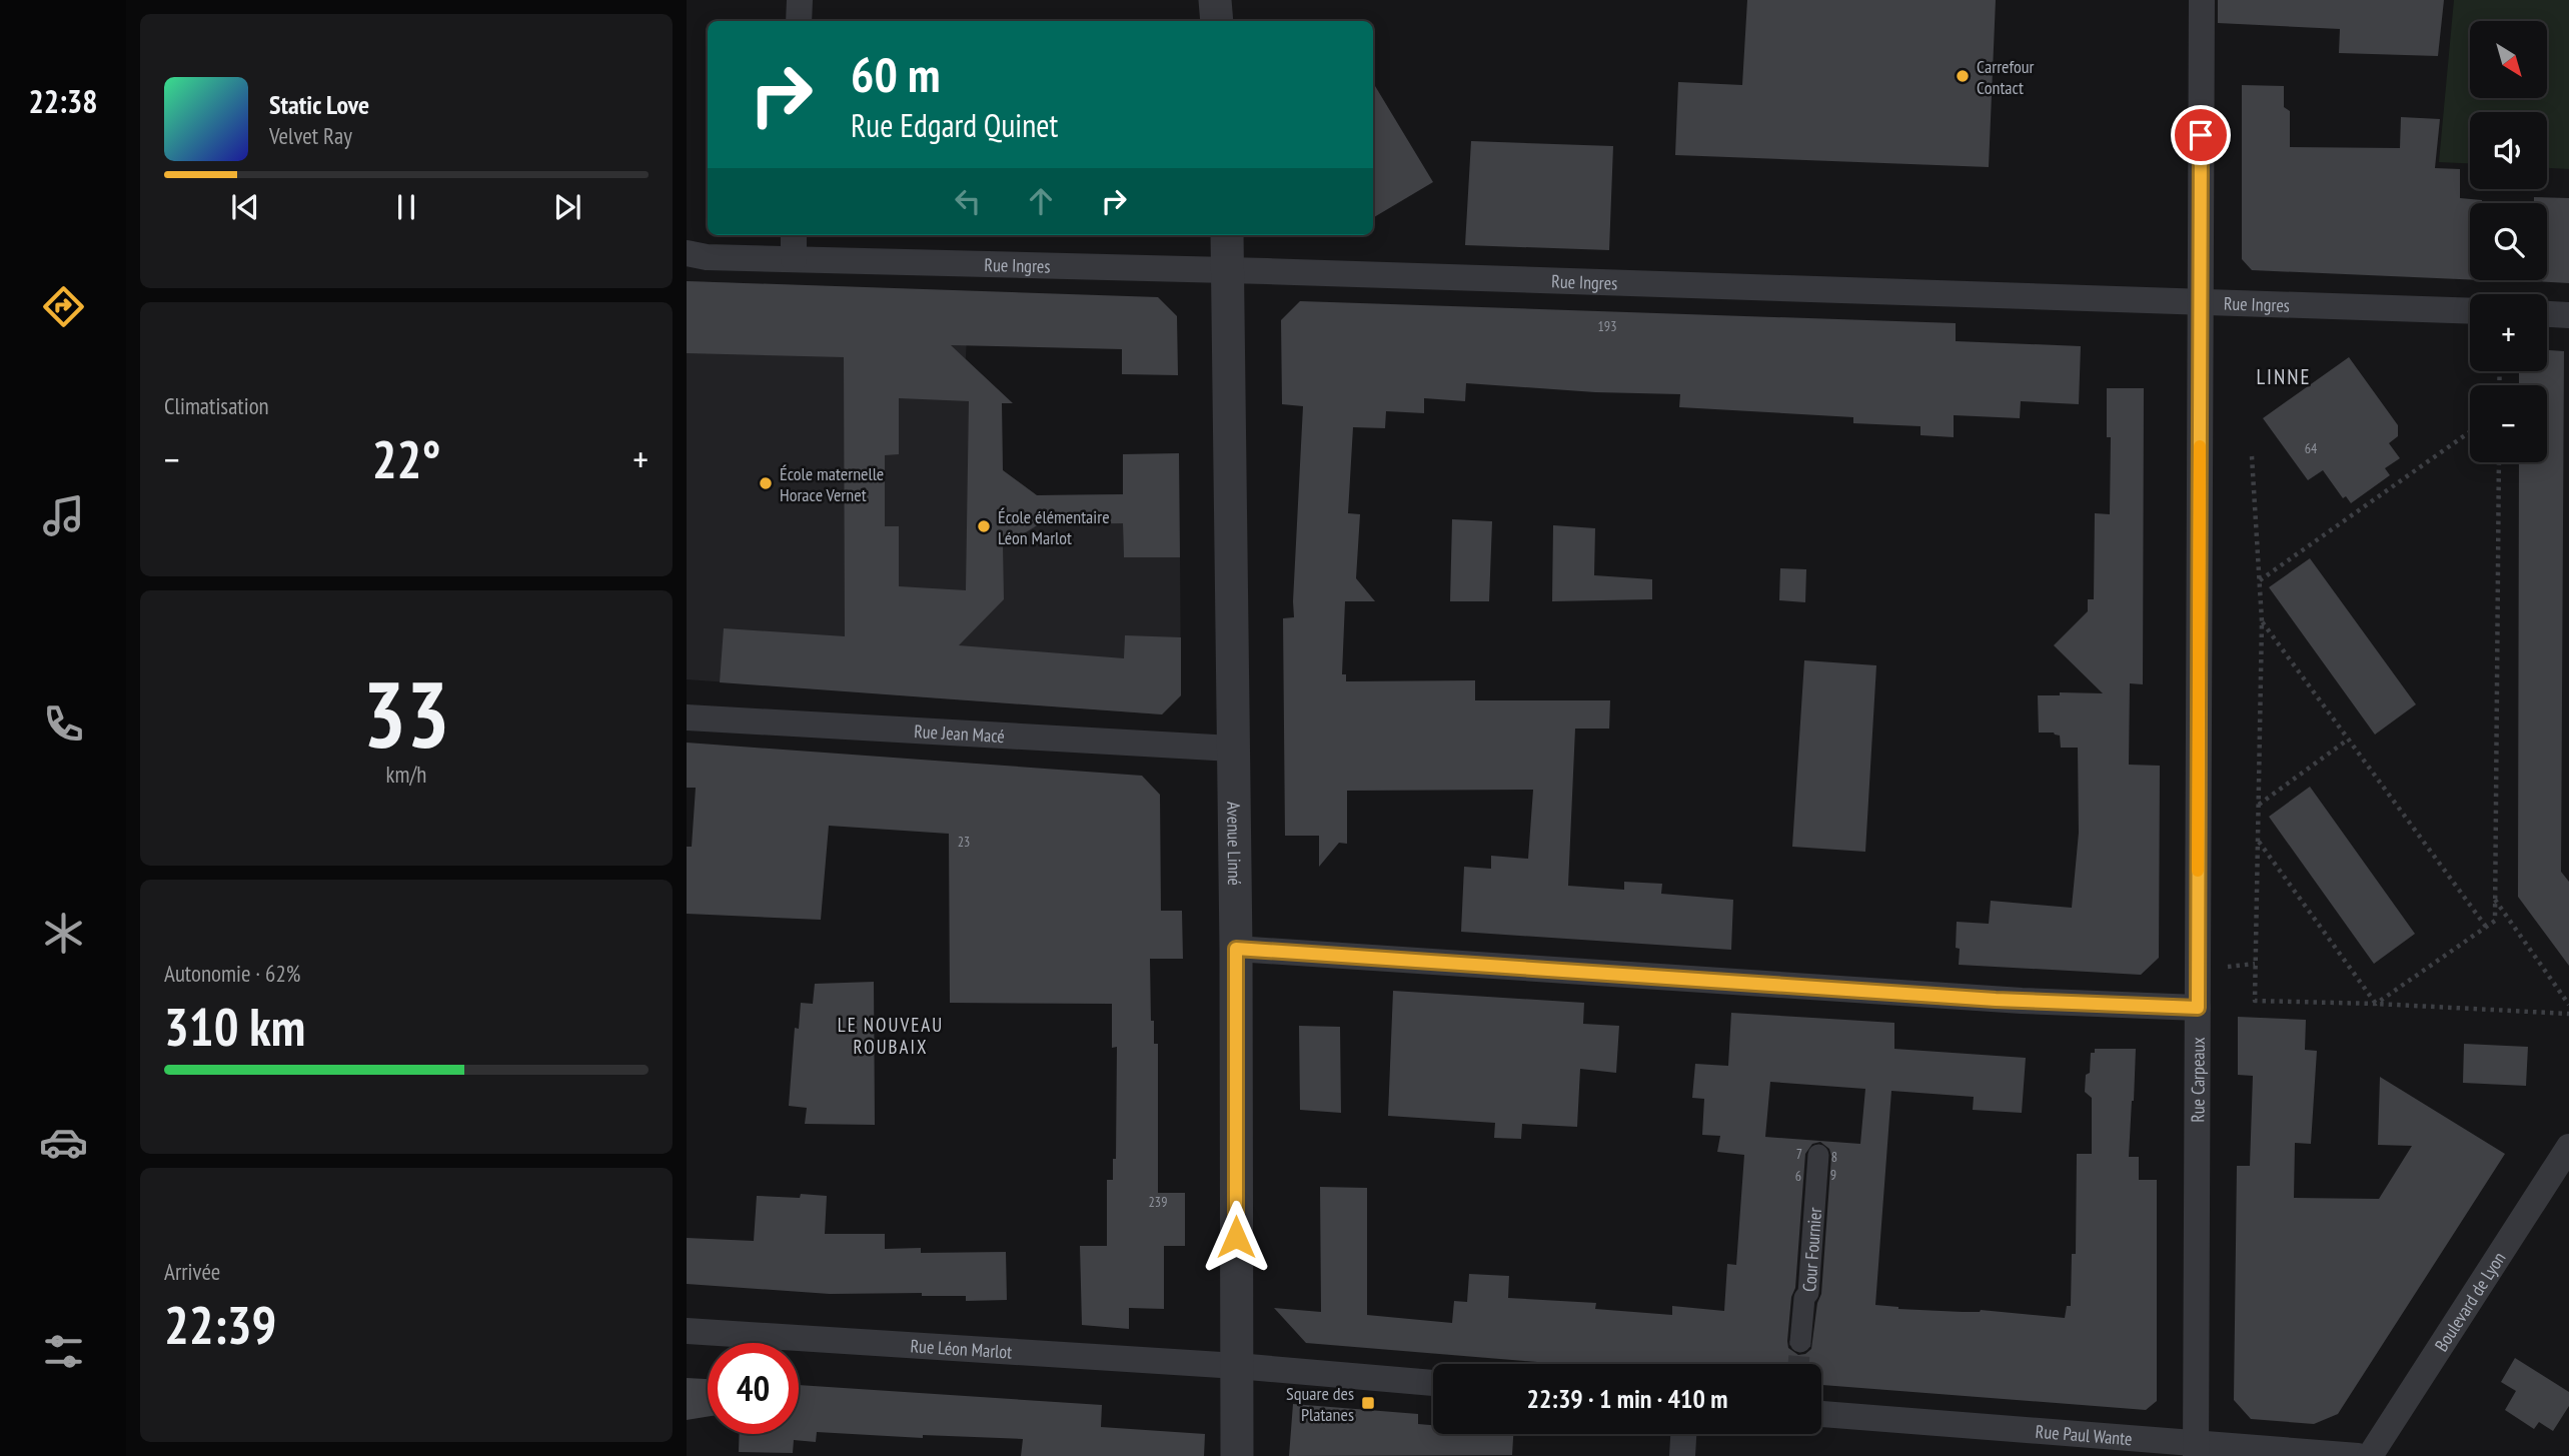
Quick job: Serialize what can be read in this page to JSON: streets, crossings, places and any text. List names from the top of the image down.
{
  "streets": {
    "street": [
      "Rue Ingres",
      "Rue Jean Macé",
      "Avenue Linné",
      "Rue Carpeaux",
      "Cour Fournier",
      "Boulevard de Lyon",
      "Rue Léon Marlot",
      "Rue Paul Wante"
    ]
  },
  "crossings": [
    ["Rue Ingres", "Avenue Linné"],
    ["Rue Ingres", "Rue Carpeaux"],
    ["Rue Jean Macé", "Avenue Linné"],
    ["Avenue Linné", "Rue Léon Marlot"],
    ["Rue Carpeaux", "Rue Paul Wante"]
  ],
  "districts": ["LINNE", "LE NOUVEAU ROUBAIX"],
  "places": {
    "other": ["Carrefour Contact", "École maternelle Horace Vernet", "École élémentaire Léon Marlot"],
    "transit": ["Square des Platanes"]
  },
  "house_numbers": [
    "193",
    "64",
    "23",
    "7",
    "8",
    "9",
    "6",
    "239"
  ],
  "north": "bottom right",
  "page": {
    "tabs": "22:38",
    "map_buttons": ["+", "−"],
    "turn": ["60 m", "Rue Edgard Quinet"],
    "song": ["Static Love", "Velvet Ray"],
    "tile": [
      "Climatisation",
      ["33", "km/h"],
      ["Autonomie · 62%", "310 km"],
      ["Arrivée", "22:39"]
    ],
    "heat": ["−", "22°", "+"],
    "limit": "40",
    "trip": "22:39 · 1 min · 410 m"
  }
}
